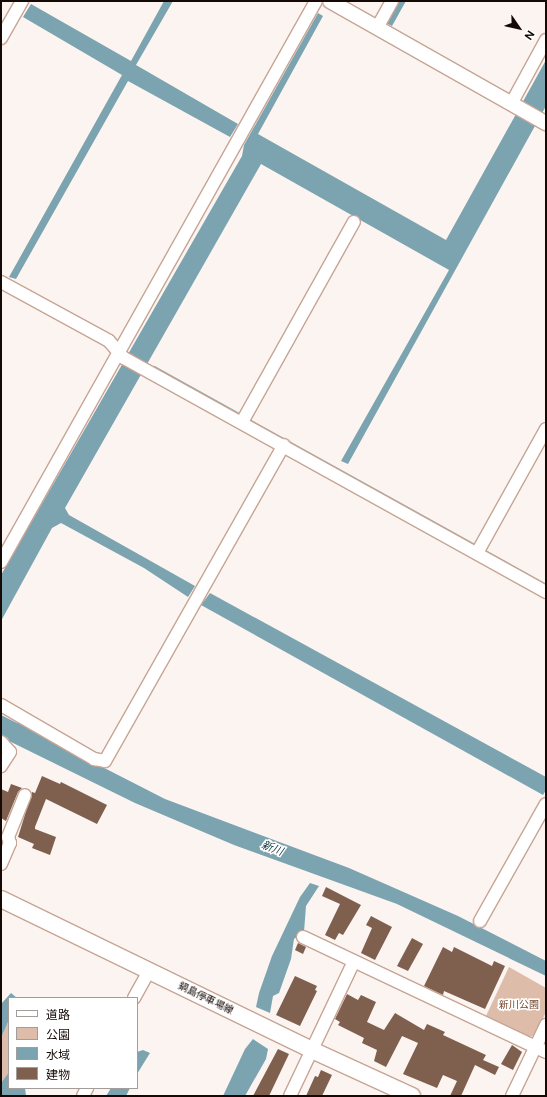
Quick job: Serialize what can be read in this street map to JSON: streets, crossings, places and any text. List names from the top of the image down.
{
  "streets": {
    "main road": ["鍋島停車場線"]
  },
  "water": ["新川"],
  "parks": ["新川公園"],
  "legend": [
    "道路",
    "公園",
    "水域",
    "建物"
  ],
  "north": "bottom right"
}
